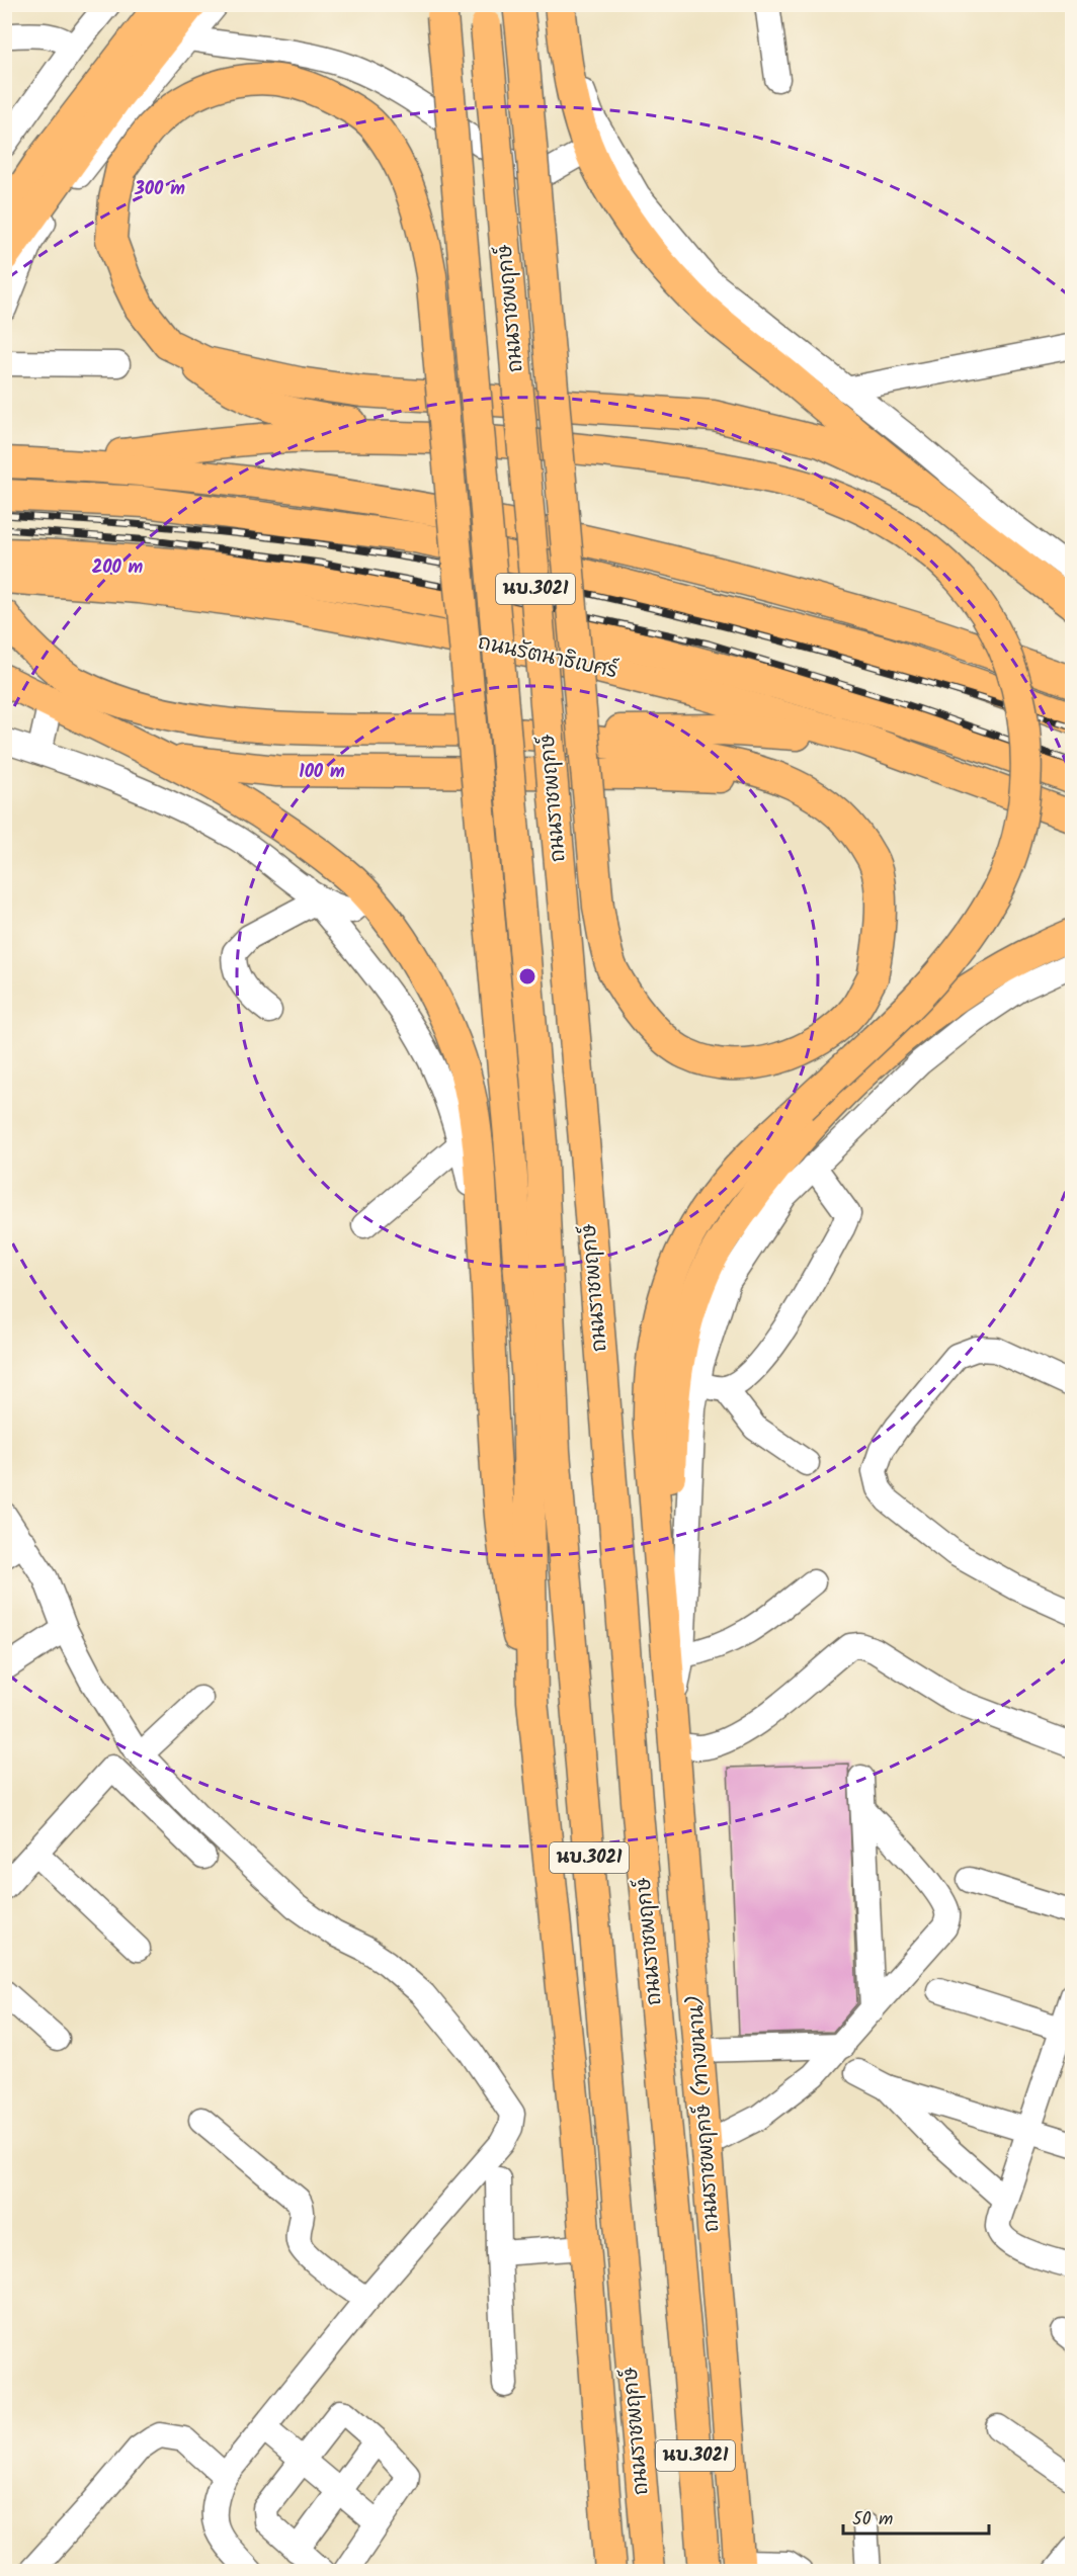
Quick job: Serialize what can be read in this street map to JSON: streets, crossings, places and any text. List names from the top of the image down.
{
  "streets": {
    "main road": [
      "ถนนราชพฤกษ์",
      "นบ.3021",
      "ถนนรัตนาธิเบศร์",
      "ถนนราชพฤกษ์ (ทางขนาน)"
    ]
  },
  "scale_bar": "50 m",
  "rings": ["300 m", "200 m", "100 m"]
}
